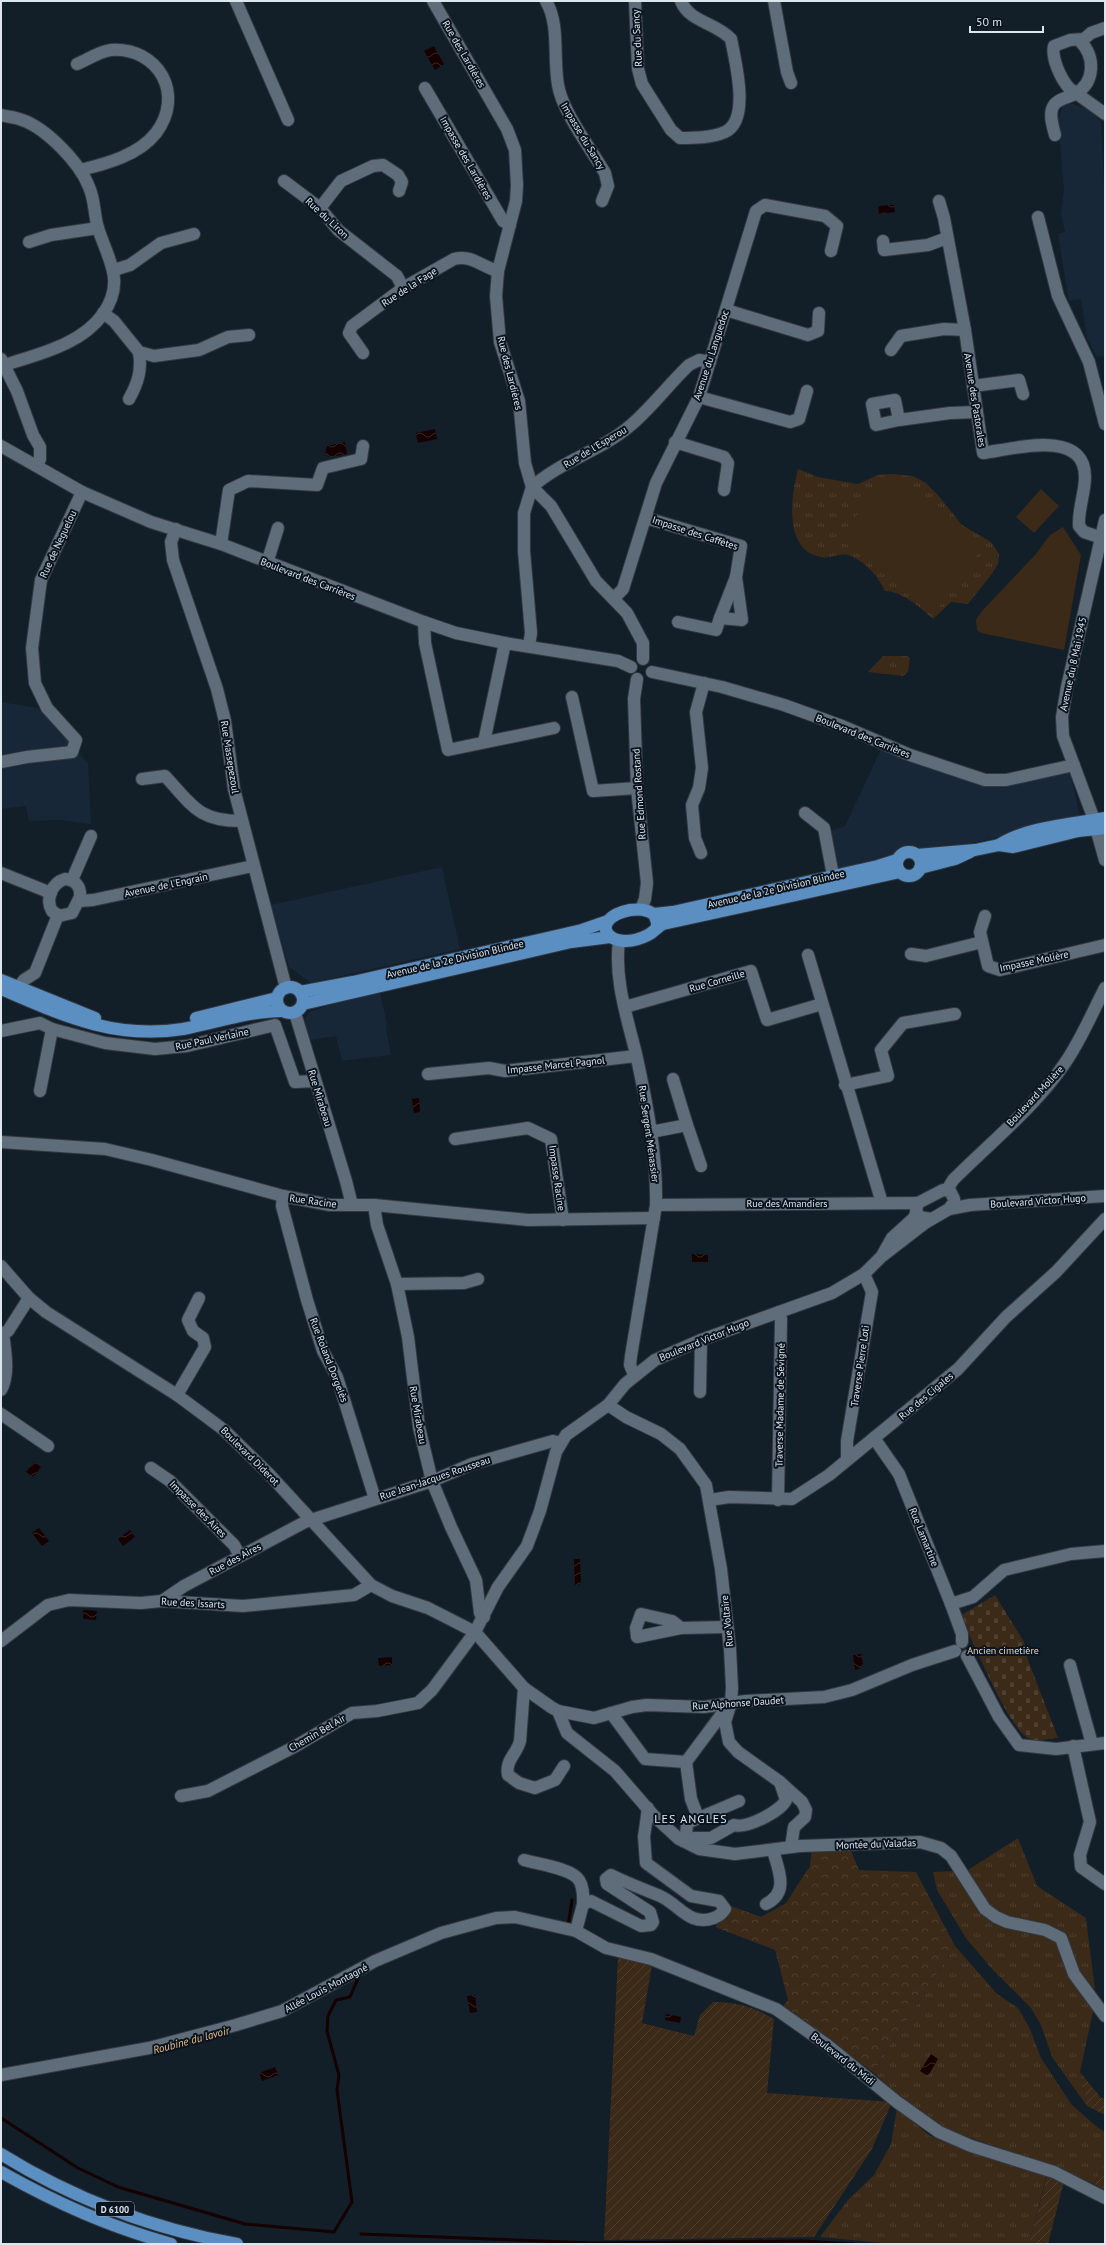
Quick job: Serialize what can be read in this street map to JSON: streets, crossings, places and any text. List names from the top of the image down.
{
  "streets": {
    "main road": ["Avenue de la 2e Division Blindee", "D 6100"],
    "street": [
      "Rue du Sancy",
      "Rue des Lardières",
      "Impasse du Sancy",
      "Impasse des Lardières",
      "Rue du Liron",
      "Rue de la Fage",
      "Avenue du Languedoc",
      "Avenue des Pastorales",
      "Rue de l'Esperou",
      "Impasse des Caffètes",
      "Rue de Neguelou",
      "Boulevard des Carrières",
      "Avenue du 8 Mai 1945",
      "Rue Massepezoul",
      "Rue Edmond Rostand",
      "Avenue de l'Engrain",
      "Impasse Molière",
      "Rue Corneille",
      "Rue Paul Verlaine",
      "Impasse Marcel Pagnol",
      "Boulevard Molière",
      "Rue Mirabeau",
      "Rue Sergent Ménassier",
      "Impasse Racine",
      "Rue Racine",
      "Boulevard Victor Hugo",
      "Rue des Amandiers",
      "Rue Roland Dorgelès",
      "Traverse Pierre Loti",
      "Rue des Cigales",
      "Traverse Madame de Sévigné",
      "Boulevard Diderot",
      "Rue Jean-Jacques Rousseau",
      "Impasse des Aires",
      "Rue Lamartine",
      "Rue des Aires",
      "Rue des Issarts",
      "Rue Voltaire",
      "Rue Alphonse Daudet",
      "Chemin Bel Air",
      "Montée du Valadas",
      "Allée Louis Montagné",
      "Boulevard du Midi"
    ]
  },
  "crossings": [
    ["Rue des Lardières", "Impasse des Lardières"],
    ["Rue des Lardières", "Rue de la Fage"],
    ["Rue des Lardières", "Rue de l'Esperou"],
    ["Rue du Liron", "Rue de la Fage"],
    ["Avenue du Languedoc", "Rue de l'Esperou"],
    ["Avenue du Languedoc", "Impasse des Caffètes"],
    ["Avenue des Pastorales", "Avenue du 8 Mai 1945"],
    ["Rue de Neguelou", "Boulevard des Carrières"],
    ["Boulevard des Carrières", "Avenue du 8 Mai 1945"],
    ["Boulevard des Carrières", "Rue Massepezoul"],
    ["Boulevard des Carrières", "Rue Edmond Rostand"],
    ["Rue Massepezoul", "Avenue de l'Engrain"],
    ["Rue Massepezoul", "Avenue de la 2e Division Blindee"],
    ["Rue Massepezoul", "Rue Mirabeau"],
    ["Rue Edmond Rostand", "Avenue de la 2e Division Blindee"],
    ["Avenue de la 2e Division Blindee", "Rue Mirabeau"],
    ["Avenue de la 2e Division Blindee", "Rue Sergent Ménassier"],
    ["Rue Corneille", "Rue Sergent Ménassier"],
    ["Rue Paul Verlaine", "Rue Mirabeau"],
    ["Impasse Marcel Pagnol", "Rue Sergent Ménassier"],
    ["Boulevard Molière", "Boulevard Victor Hugo"],
    ["Rue Mirabeau", "Rue Racine"],
    ["Rue Mirabeau", "Boulevard Victor Hugo"],
    ["Rue Mirabeau", "Rue Jean-Jacques Rousseau"],
    ["Rue Sergent Ménassier", "Rue Racine"],
    ["Rue Sergent Ménassier", "Boulevard Victor Hugo"],
    ["Rue Sergent Ménassier", "Rue des Amandiers"],
    ["Impasse Racine", "Rue Racine"],
    ["Rue Racine", "Rue Roland Dorgelès"],
    ["Boulevard Victor Hugo", "Rue des Amandiers"],
    ["Boulevard Victor Hugo", "Traverse Pierre Loti"],
    ["Boulevard Victor Hugo", "Traverse Madame de Sévigné"],
    ["Boulevard Victor Hugo", "Boulevard Diderot"],
    ["Boulevard Victor Hugo", "Rue Jean-Jacques Rousseau"],
    ["Boulevard Victor Hugo", "Rue Voltaire"],
    ["Boulevard Victor Hugo", "Rue Alphonse Daudet"],
    ["Boulevard Victor Hugo", "Chemin Bel Air"],
    ["Rue Roland Dorgelès", "Rue Jean-Jacques Rousseau"],
    ["Traverse Pierre Loti", "Rue des Cigales"],
    ["Rue des Cigales", "Traverse Madame de Sévigné"],
    ["Rue des Cigales", "Rue Lamartine"],
    ["Rue des Cigales", "Rue Voltaire"],
    ["Boulevard Diderot", "Rue Jean-Jacques Rousseau"],
    ["Boulevard Diderot", "Rue des Aires"],
    ["Boulevard Diderot", "Rue des Issarts"],
    ["Boulevard Diderot", "Rue Alphonse Daudet"],
    ["Boulevard Diderot", "Chemin Bel Air"],
    ["Rue Jean-Jacques Rousseau", "Rue des Aires"],
    ["Impasse des Aires", "Rue des Aires"],
    ["Rue Lamartine", "Rue Alphonse Daudet"],
    ["Rue des Aires", "Rue des Issarts"],
    ["Rue Voltaire", "Rue Alphonse Daudet"],
    ["Rue Voltaire", "Montée du Valadas"],
    ["Rue Alphonse Daudet", "Chemin Bel Air"],
    ["Rue Alphonse Daudet", "Montée du Valadas"],
    ["Allée Louis Montagné", "Boulevard du Midi"]
  ],
  "districts": ["LES ANGLES"],
  "water": ["Roubine du lavoir"],
  "parks": ["Ancien cimetière"],
  "scale_bar": "50 m"
}
